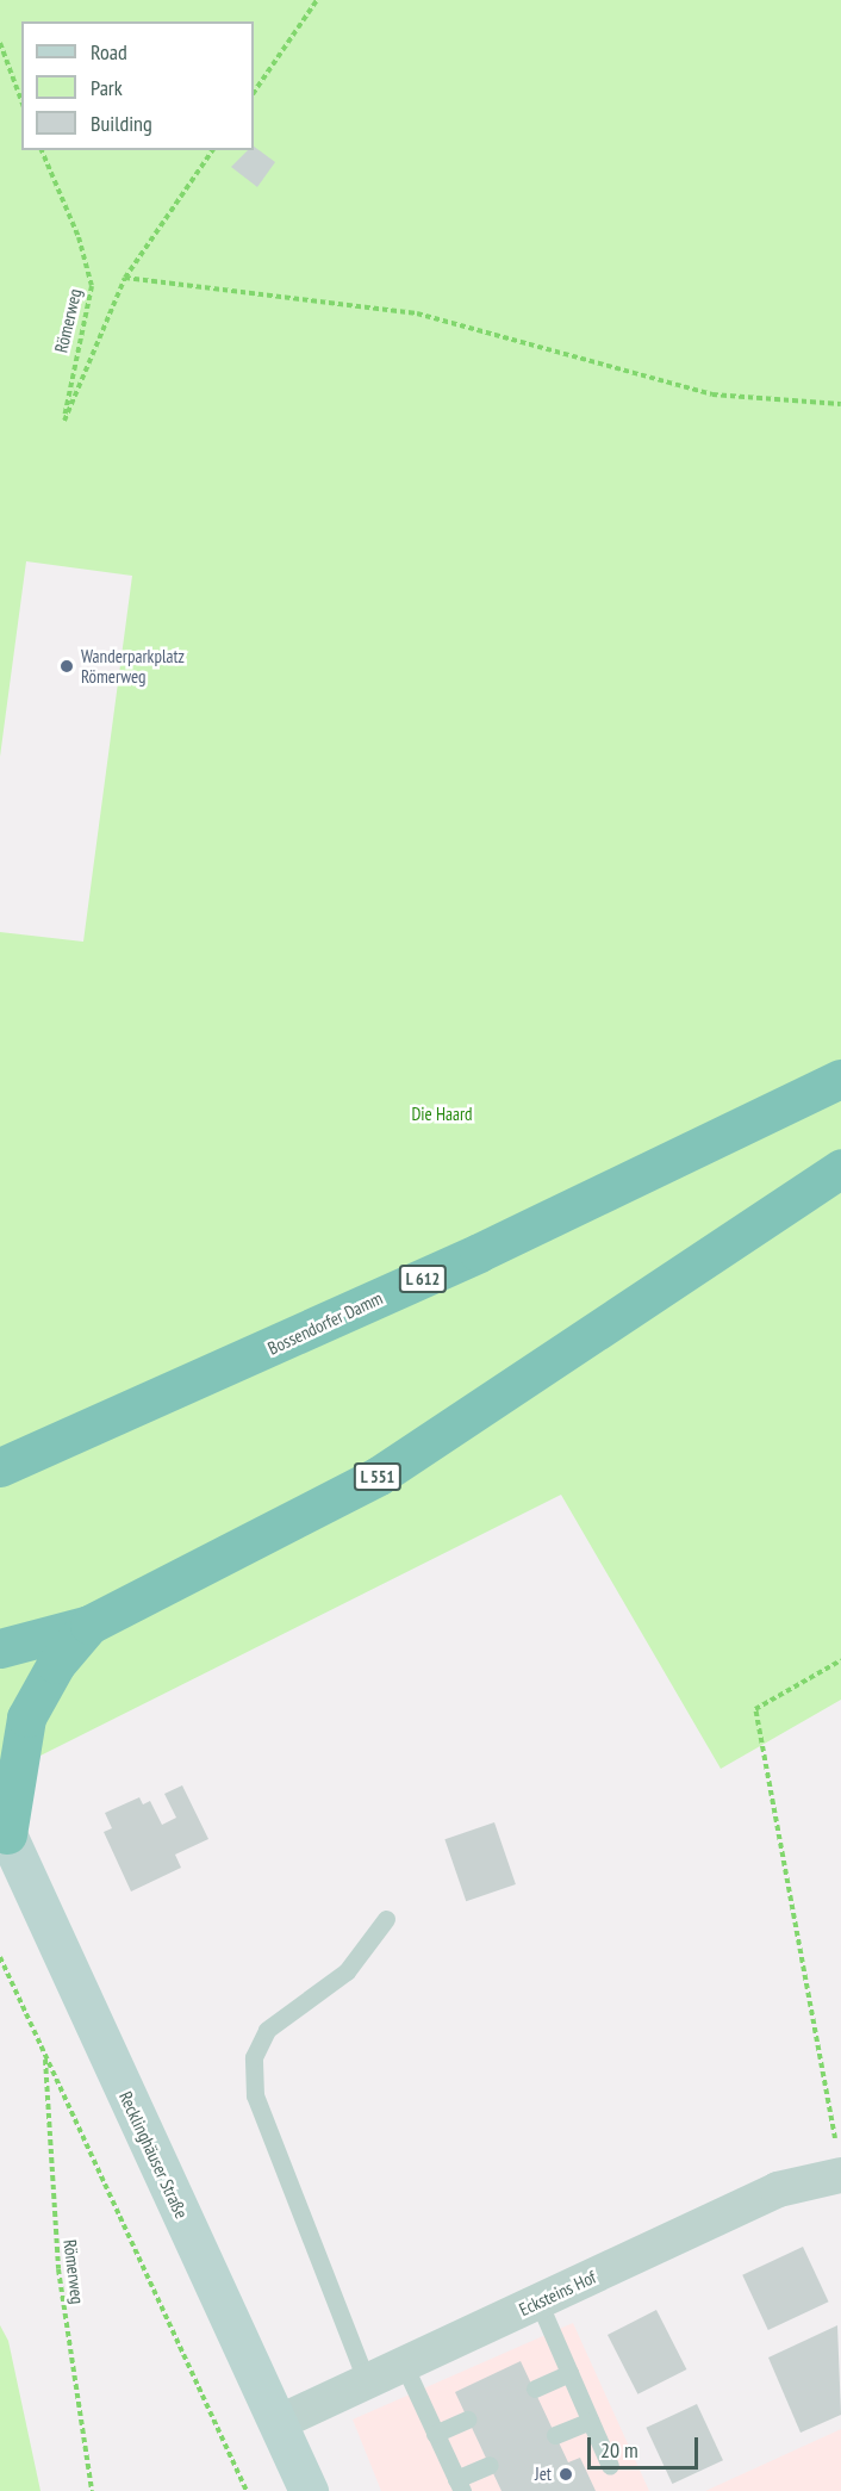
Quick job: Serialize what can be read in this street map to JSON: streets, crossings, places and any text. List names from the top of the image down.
{
  "streets": {
    "highway": ["L 612", "Bossendorfer Damm", "L 551"],
    "main road": ["Recklinghäuser Straße"],
    "street": ["Ecksteins Hof"],
    "path": ["Römerweg"]
  },
  "crossings": [
    ["L 551", "Recklinghäuser Straße"],
    ["Recklinghäuser Straße", "Ecksteins Hof"]
  ],
  "parks": ["Die Haard"],
  "places": ["Wanderparkplatz Römerweg", "Jet"],
  "legend": ["Road", "Park", "Building"],
  "scale_bar": "20 m"
}
